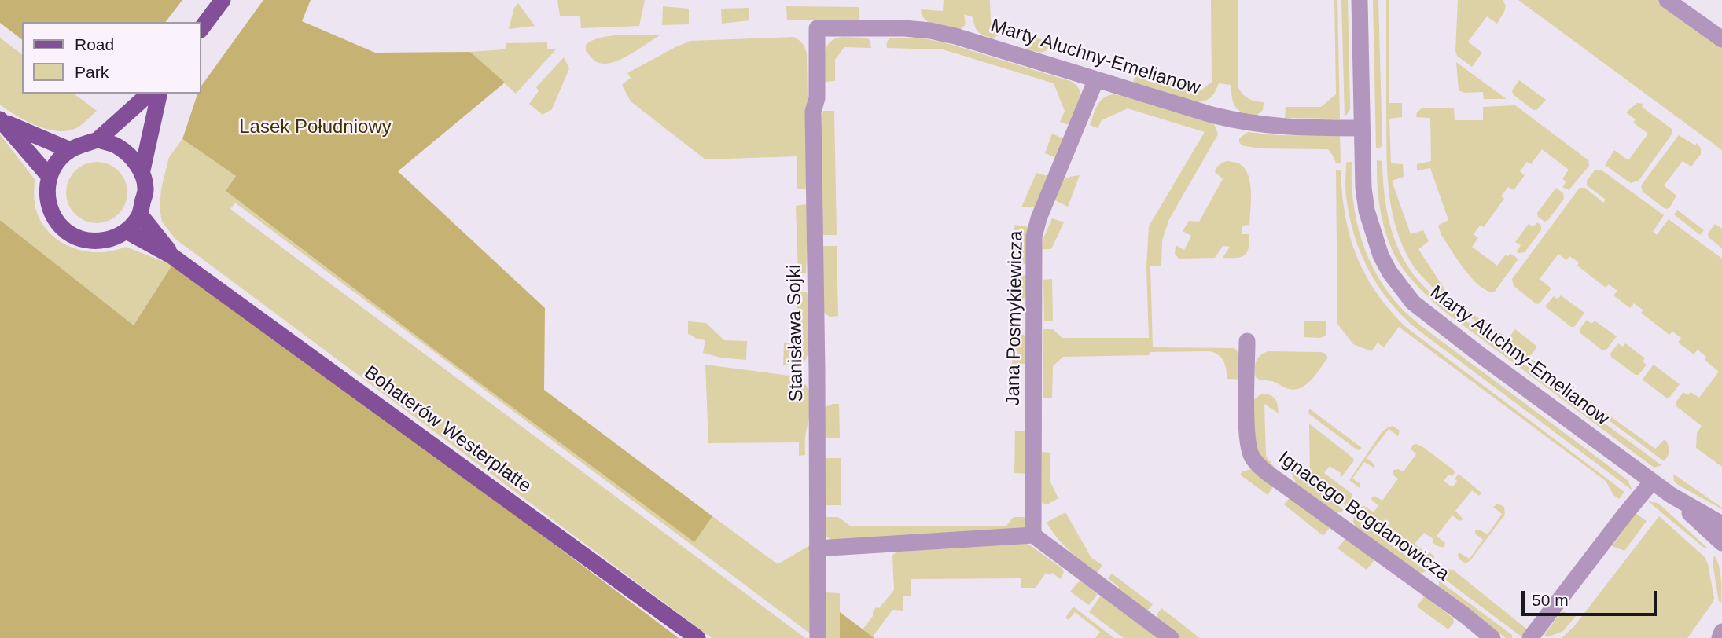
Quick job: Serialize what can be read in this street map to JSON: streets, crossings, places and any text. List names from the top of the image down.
{
  "streets": {
    "main road": ["Bohaterów Westerplatte"],
    "street": [
      "Marty Aluchny-Emelianow",
      "Jana Posmykiewicza",
      "Stanisława Sojki",
      "Ignacego Bogdanowicza"
    ]
  },
  "crossings": [
    ["Marty Aluchny-Emelianow", "Jana Posmykiewicza"],
    ["Marty Aluchny-Emelianow", "Stanisława Sojki"]
  ],
  "parks": ["Lasek Południowy"],
  "legend": ["Road", "Park"],
  "scale_bar": "50 m"
}
